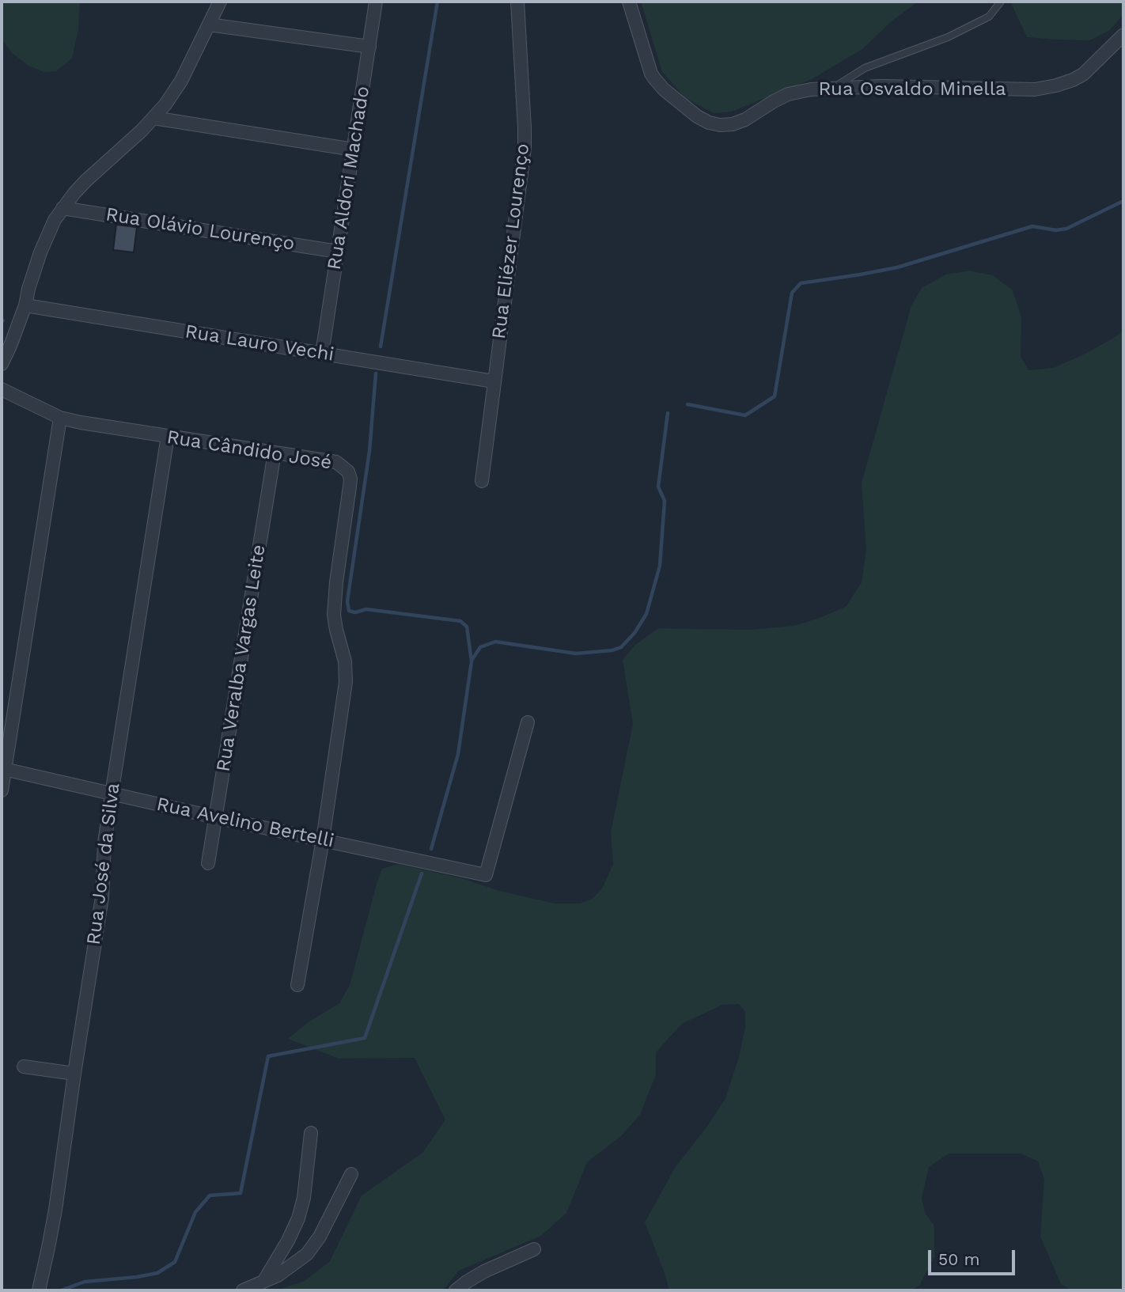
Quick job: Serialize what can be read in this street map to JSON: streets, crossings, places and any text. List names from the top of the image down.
{
  "streets": {
    "street": [
      "Rua Osvaldo Minella",
      "Rua Aldori Machado",
      "Rua Olávio Lourenço",
      "Rua Eliézer Lourenço",
      "Rua Lauro Vechi",
      "Rua Cândido José",
      "Rua Veralba Vargas Leite",
      "Rua Avelino Bertelli",
      "Rua José da Silva"
    ]
  },
  "crossings": [
    ["Rua Aldori Machado", "Rua Olávio Lourenço"],
    ["Rua Aldori Machado", "Rua Lauro Vechi"],
    ["Rua Eliézer Lourenço", "Rua Lauro Vechi"],
    ["Rua Cândido José", "Rua Veralba Vargas Leite"],
    ["Rua Cândido José", "Rua Avelino Bertelli"],
    ["Rua Cândido José", "Rua José da Silva"],
    ["Rua Veralba Vargas Leite", "Rua Avelino Bertelli"],
    ["Rua Avelino Bertelli", "Rua José da Silva"]
  ],
  "scale_bar": "50 m"
}
